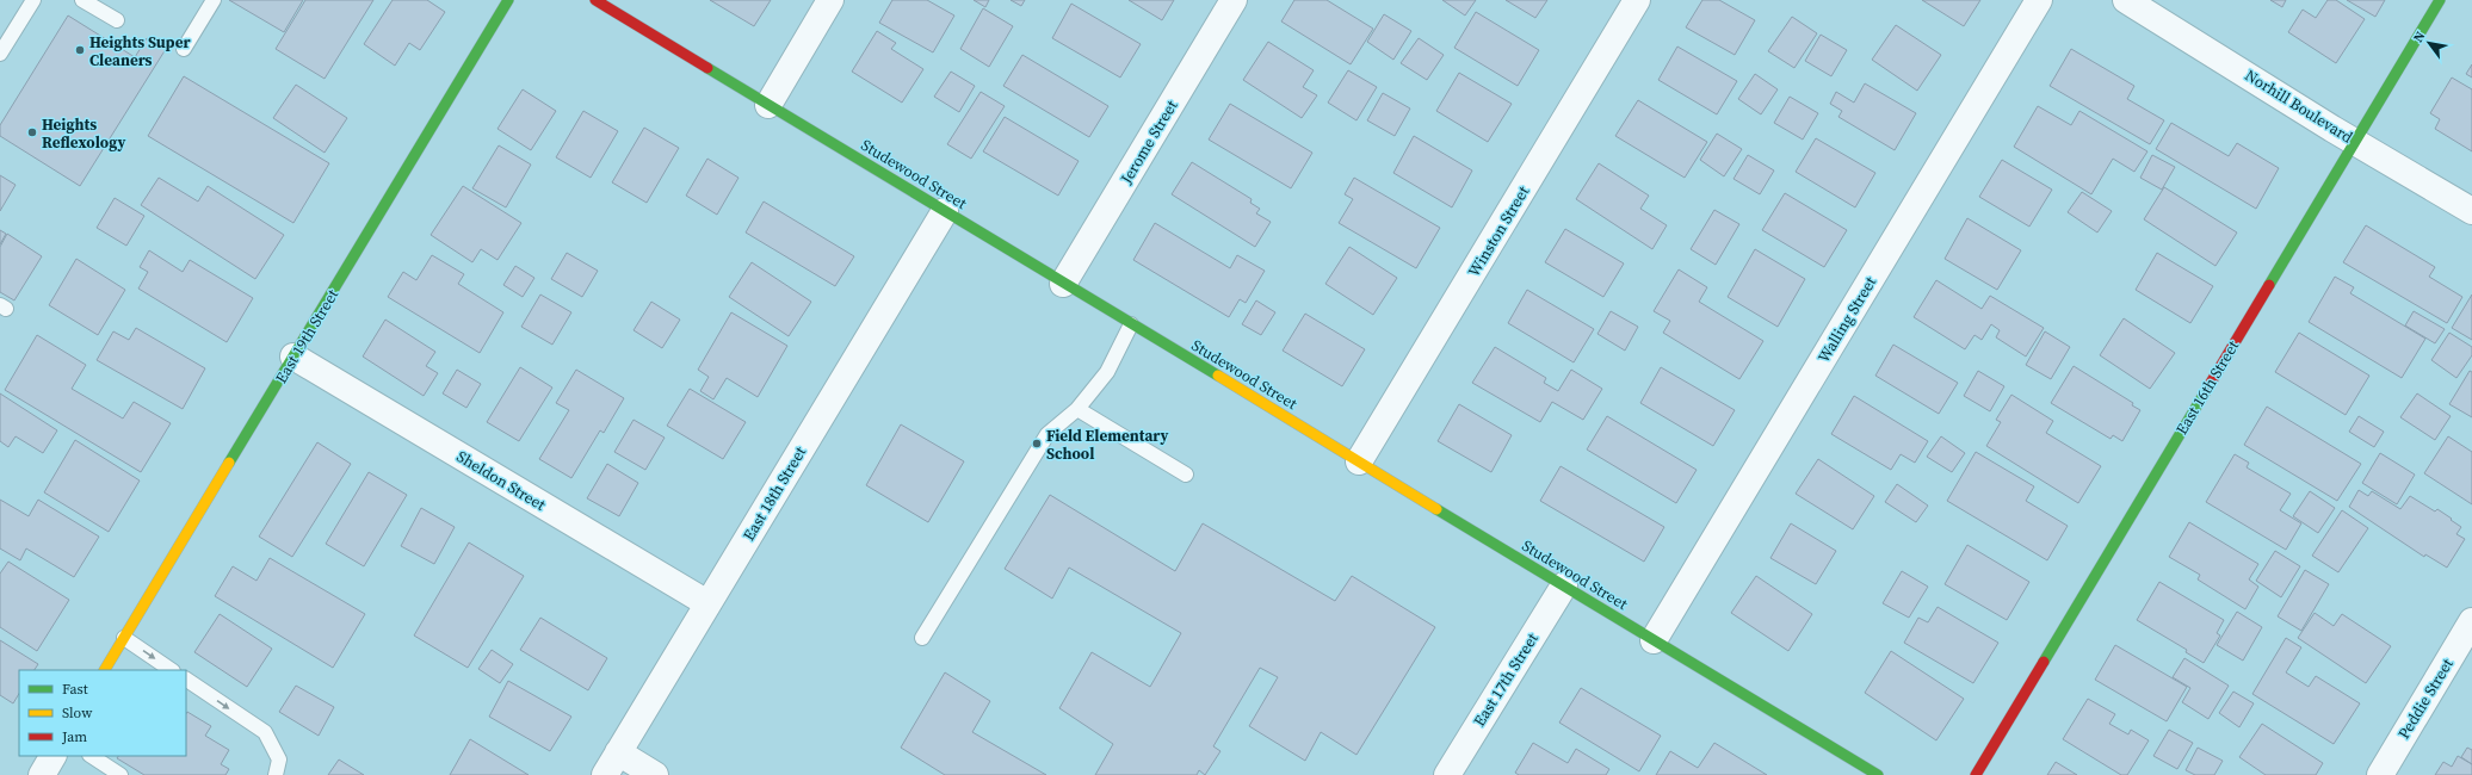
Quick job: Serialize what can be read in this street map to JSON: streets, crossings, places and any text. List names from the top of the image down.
{
  "streets": {
    "street": [
      "Norhill Boulevard",
      "Jerome Street",
      "Studewood Street",
      "Winston Street",
      "Walling Street",
      "East 19th Street",
      "East 16th Street",
      "Sheldon Street",
      "East 18th Street",
      "East 17th Street",
      "Peddie Street"
    ]
  },
  "crossings": [
    ["Norhill Boulevard", "East 16th Street"],
    ["Jerome Street", "Studewood Street"],
    ["Studewood Street", "Winston Street"],
    ["Studewood Street", "Walling Street"],
    ["Studewood Street", "East 18th Street"],
    ["Studewood Street", "East 17th Street"],
    ["East 19th Street", "Sheldon Street"],
    ["Sheldon Street", "East 18th Street"]
  ],
  "places": ["Heights Super Cleaners", "Heights Reflexology", "Field Elementary School"],
  "legend": ["Fast", "Slow", "Jam"],
  "north": "top left"
}
